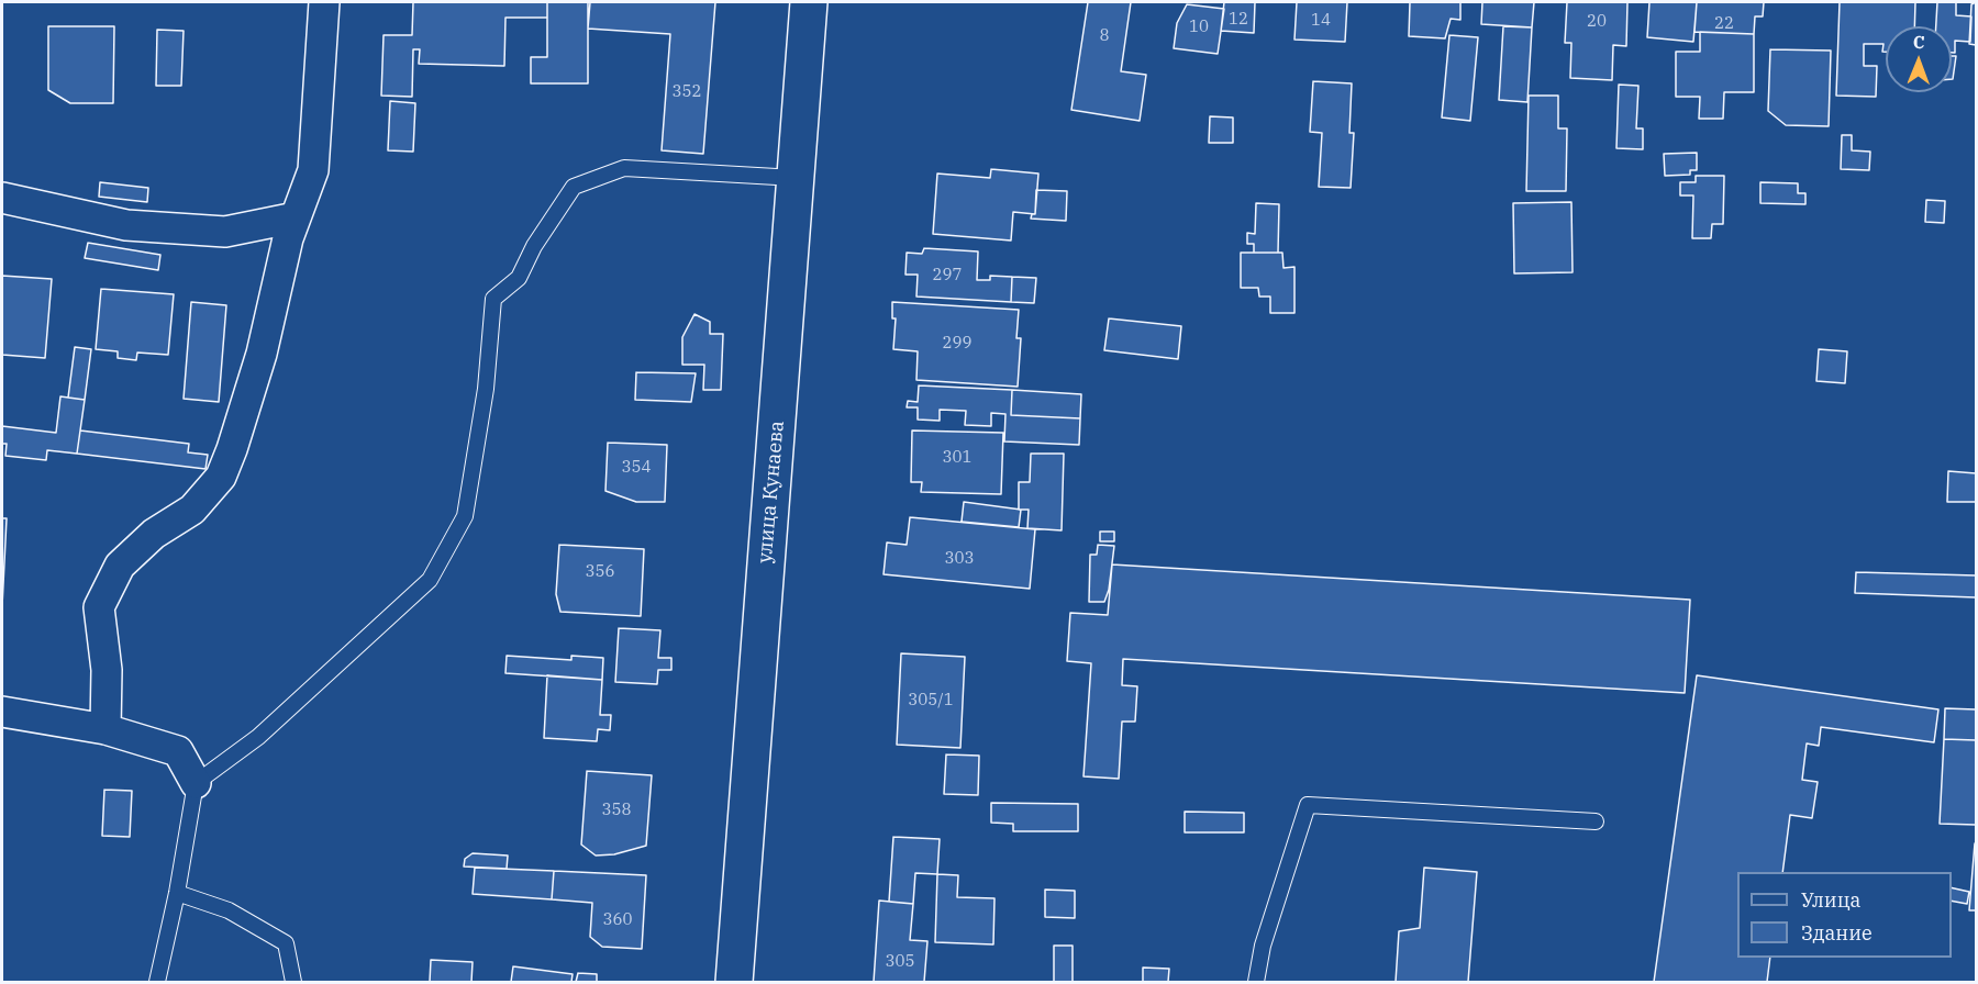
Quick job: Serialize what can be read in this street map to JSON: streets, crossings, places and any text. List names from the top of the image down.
{
  "streets": {
    "main road": ["улица Кунаева"]
  },
  "house_numbers": [
    "12",
    "14",
    "20",
    "22",
    "10",
    "8",
    "352",
    "297",
    "299",
    "301",
    "354",
    "303",
    "356",
    "305/1",
    "358",
    "360",
    "305"
  ],
  "legend": ["Улица", "Здание"],
  "north": "top"
}
